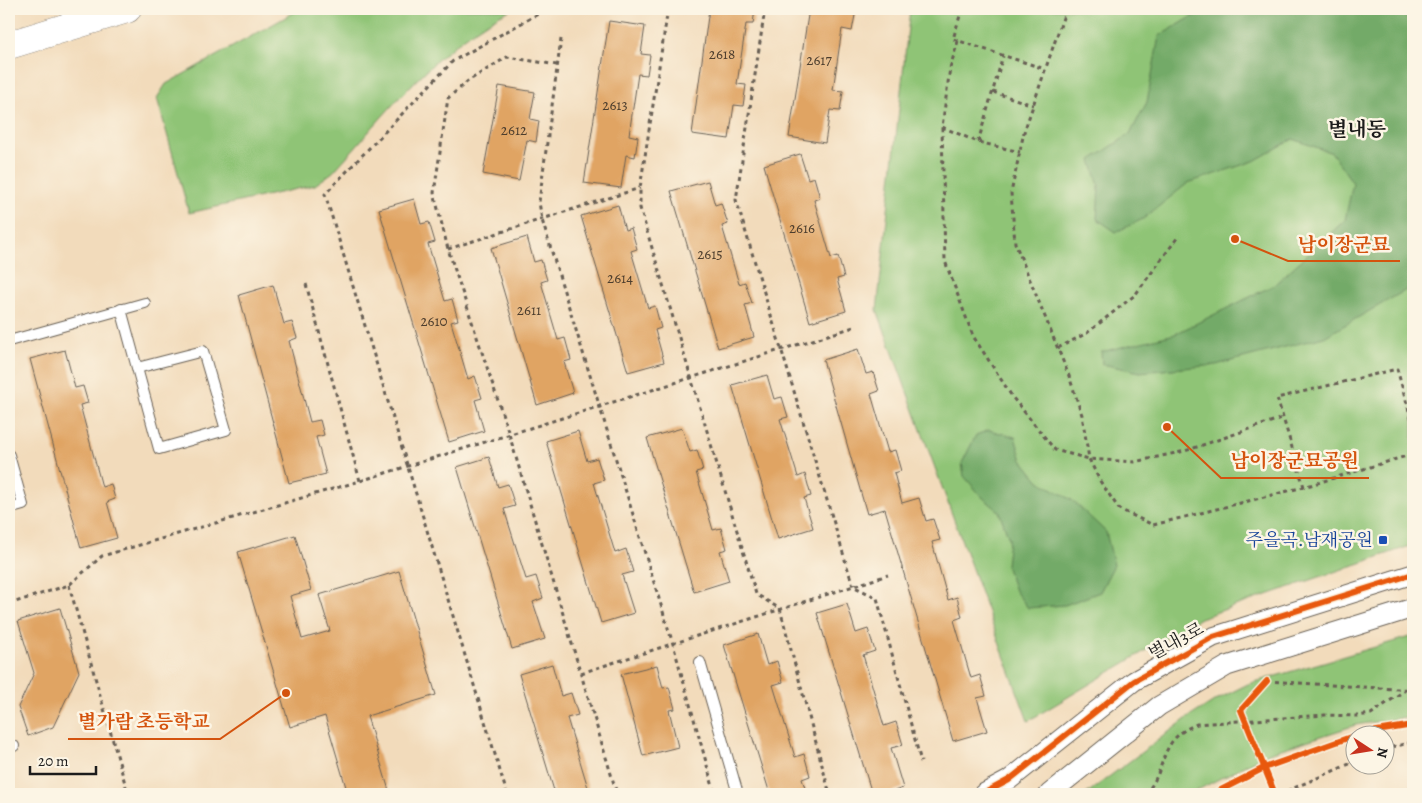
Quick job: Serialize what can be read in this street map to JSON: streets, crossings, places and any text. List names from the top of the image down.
{
  "streets": {
    "street": ["별내3로"]
  },
  "districts": ["별내동"],
  "places": {
    "other": ["남이장군묘", "남이장군묘공원", "별가람 초등학교"],
    "transit": ["주을곡.남재공원"]
  },
  "house_numbers": [
    "2618",
    "2617",
    "2613",
    "2612",
    "2616",
    "2615",
    "2614",
    "2611",
    "2610"
  ],
  "scale_bar": "20 m",
  "north": "right"
}
